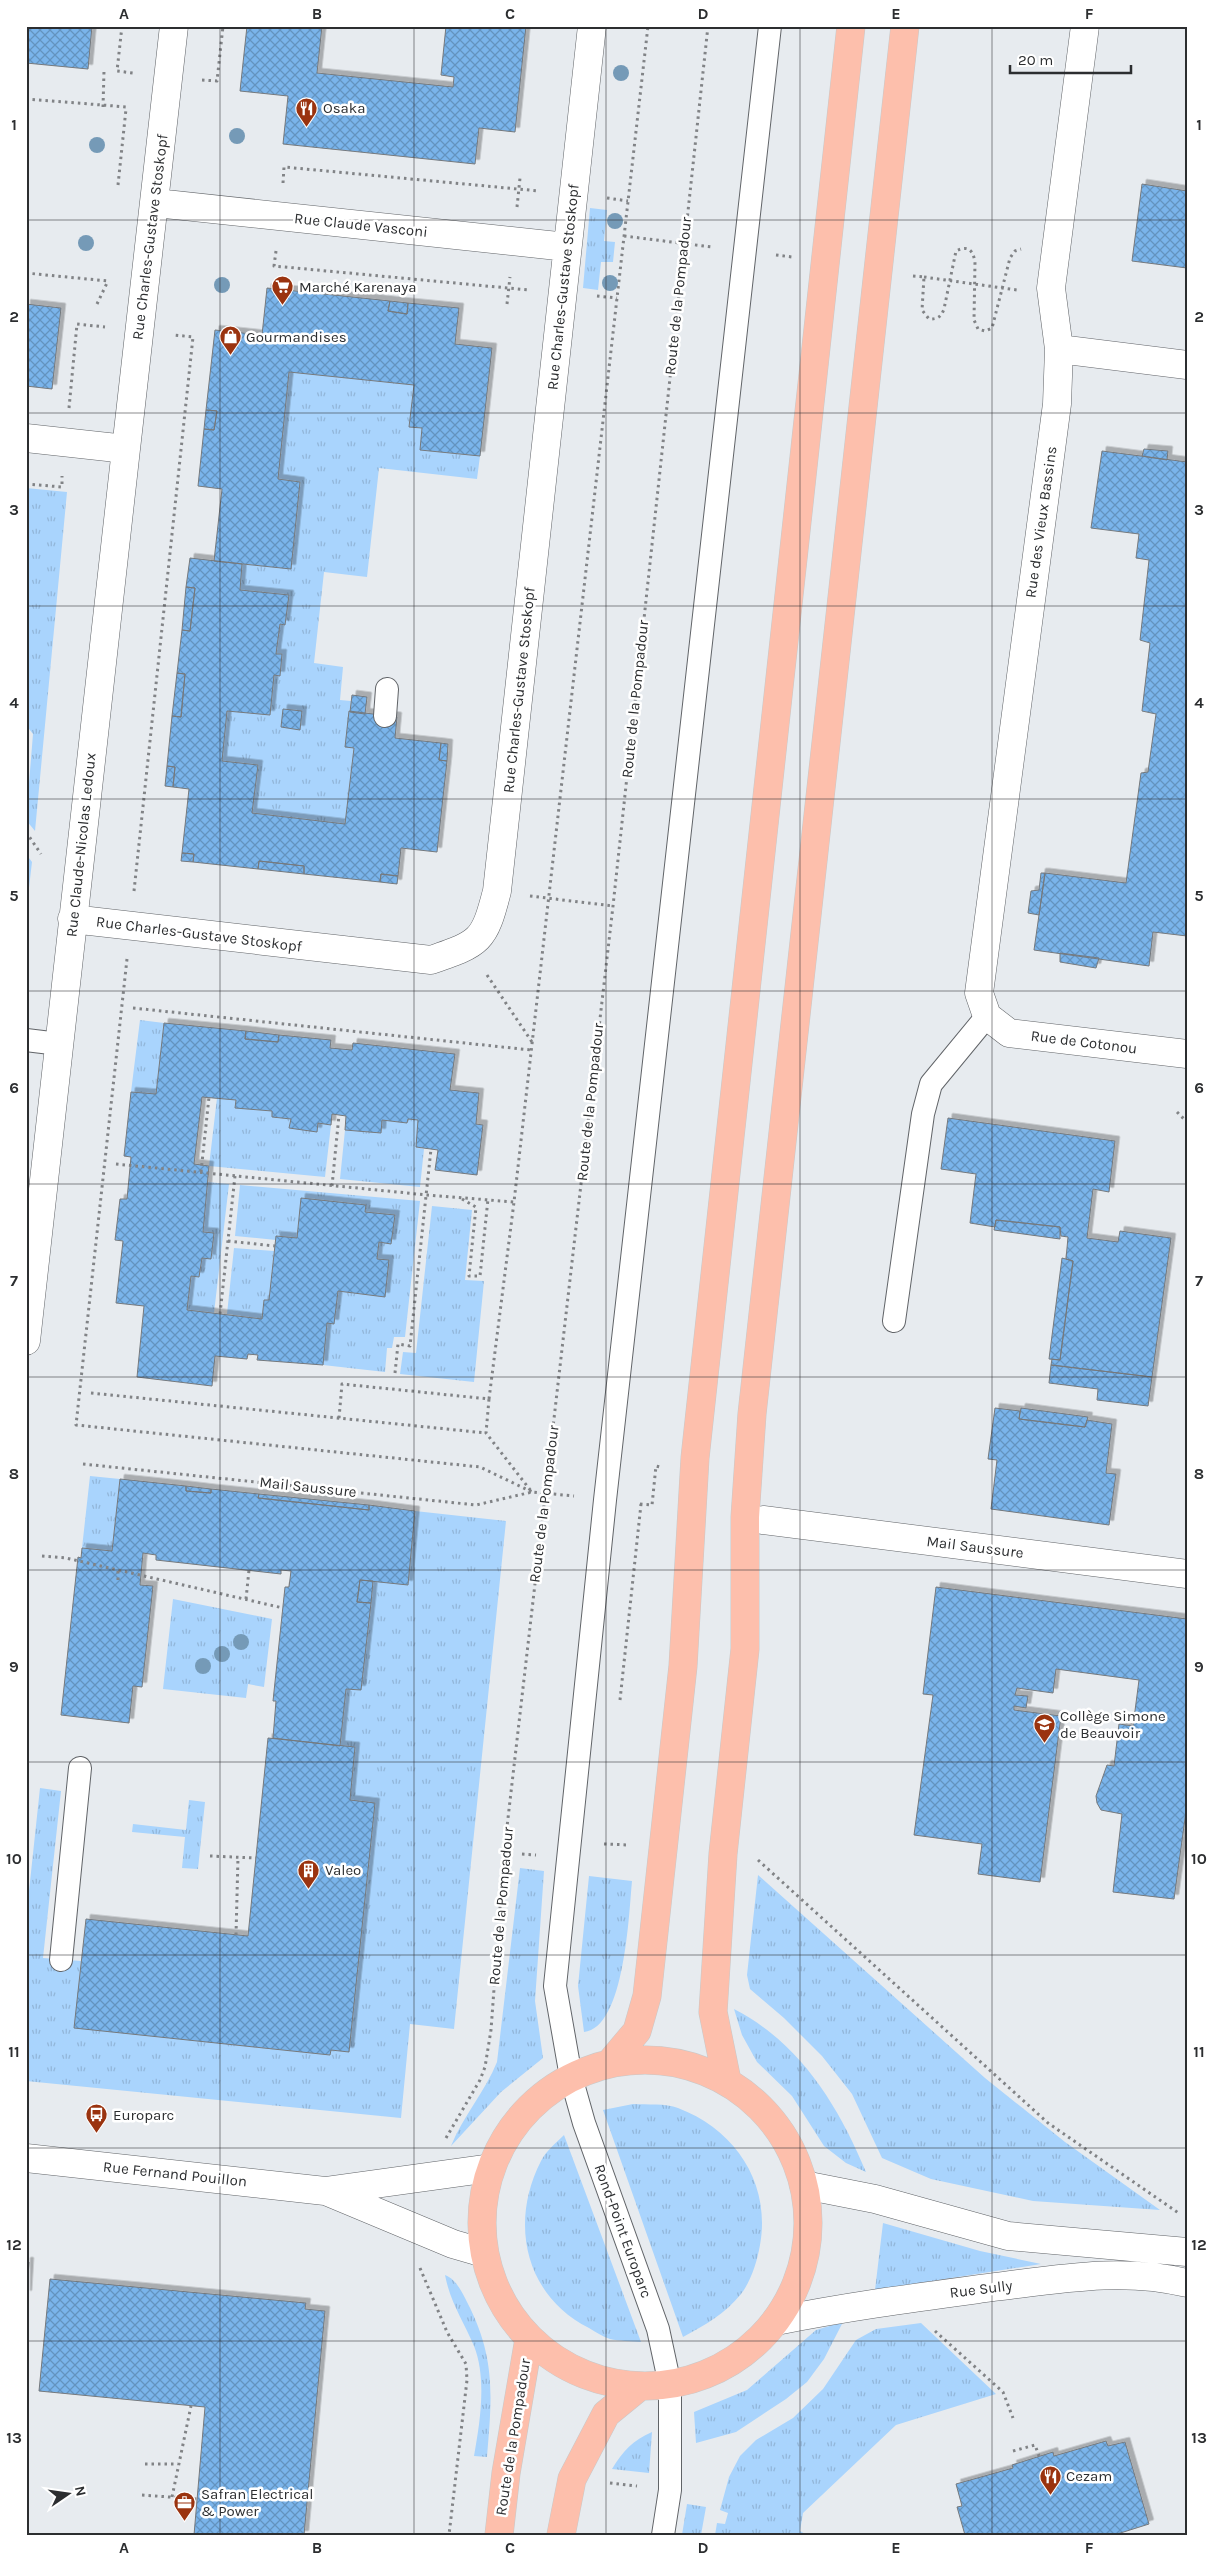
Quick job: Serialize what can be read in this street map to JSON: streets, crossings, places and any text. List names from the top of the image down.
{
  "streets": {
    "main road": ["Route de la Pompadour"],
    "street": [
      "Rue Claude Vasconi",
      "Rue Charles-Gustave Stoskopf",
      "Rue des Vieux Bassins",
      "Rue Claude-Nicolas Ledoux",
      "Rue de Cotonou",
      "Mail Saussure",
      "Rue Fernand Pouillon",
      "Rue Sully"
    ],
    "lane": ["Rond-Point Europarc"]
  },
  "crossings": [
    ["Rue Claude Vasconi", "Rue Charles-Gustave Stoskopf"],
    ["Rue Charles-Gustave Stoskopf", "Rue Claude-Nicolas Ledoux"],
    ["Route de la Pompadour", "Mail Saussure"],
    ["Rue des Vieux Bassins", "Rue de Cotonou"]
  ],
  "places": {
    "restaurant": ["Osaka", "Cezam"],
    "supermarket": ["Marché Karenaya"],
    "shop": ["Gourmandises"],
    "school or university": ["Collège Simone de Beauvoir"],
    "building": ["Valeo"],
    "bus stop": ["Europarc"],
    "office": ["Safran Electrical & Power"]
  },
  "scale_bar": "20 m",
  "north": "right",
  "grid": {
    "columns": [
      "A",
      "B",
      "C",
      "D",
      "E",
      "F"
    ],
    "rows": [
      "1",
      "2",
      "3",
      "4",
      "5",
      "6",
      "7",
      "8",
      "9",
      "10",
      "11",
      "12",
      "13"
    ]
  }
}
